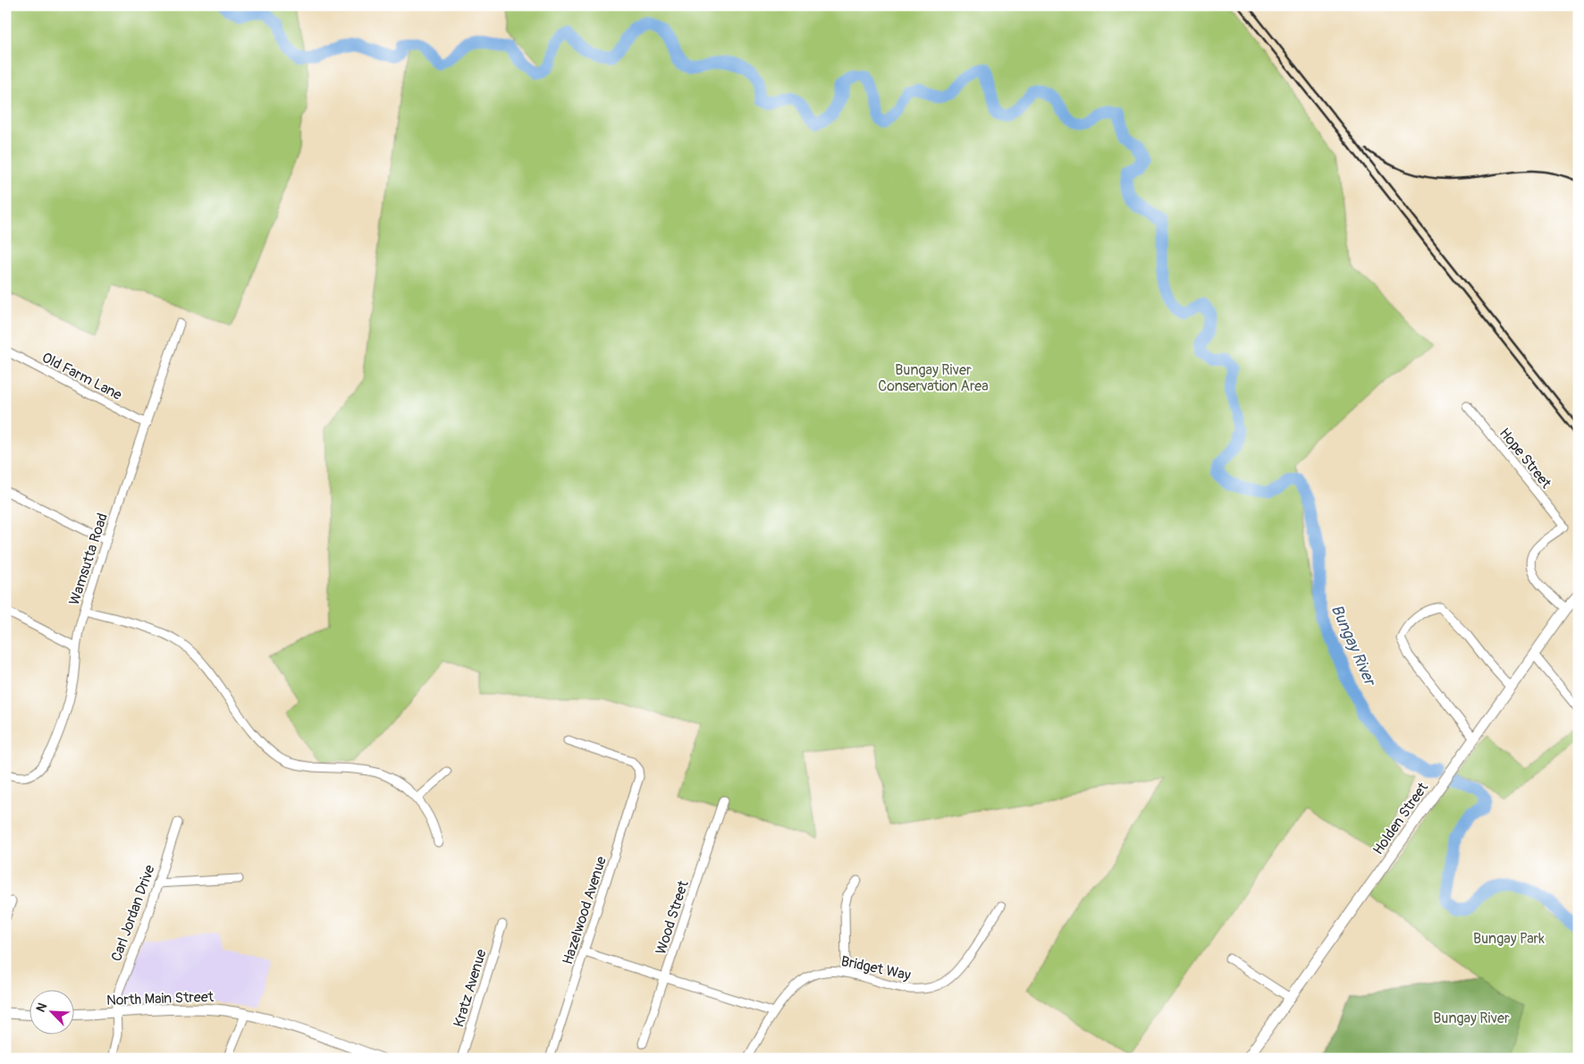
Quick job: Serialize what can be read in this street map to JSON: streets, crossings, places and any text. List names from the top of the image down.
{
  "streets": {
    "main road": ["Holden Street", "North Main Street"],
    "street": [
      "Old Farm Lane",
      "Hope Street",
      "Wamsutta Road",
      "Hazelwood Avenue",
      "Carl Jordan Drive",
      "Wood Street",
      "Bridget Way",
      "Kratz Avenue"
    ]
  },
  "crossings": [
    ["Old Farm Lane", "Wamsutta Road"],
    ["Hope Street", "Holden Street"],
    ["Carl Jordan Drive", "North Main Street"]
  ],
  "water": ["Bungay River"],
  "parks": ["Bungay River Conservation Area", "Bungay Park", "Bungay River"],
  "north": "top left"
}
